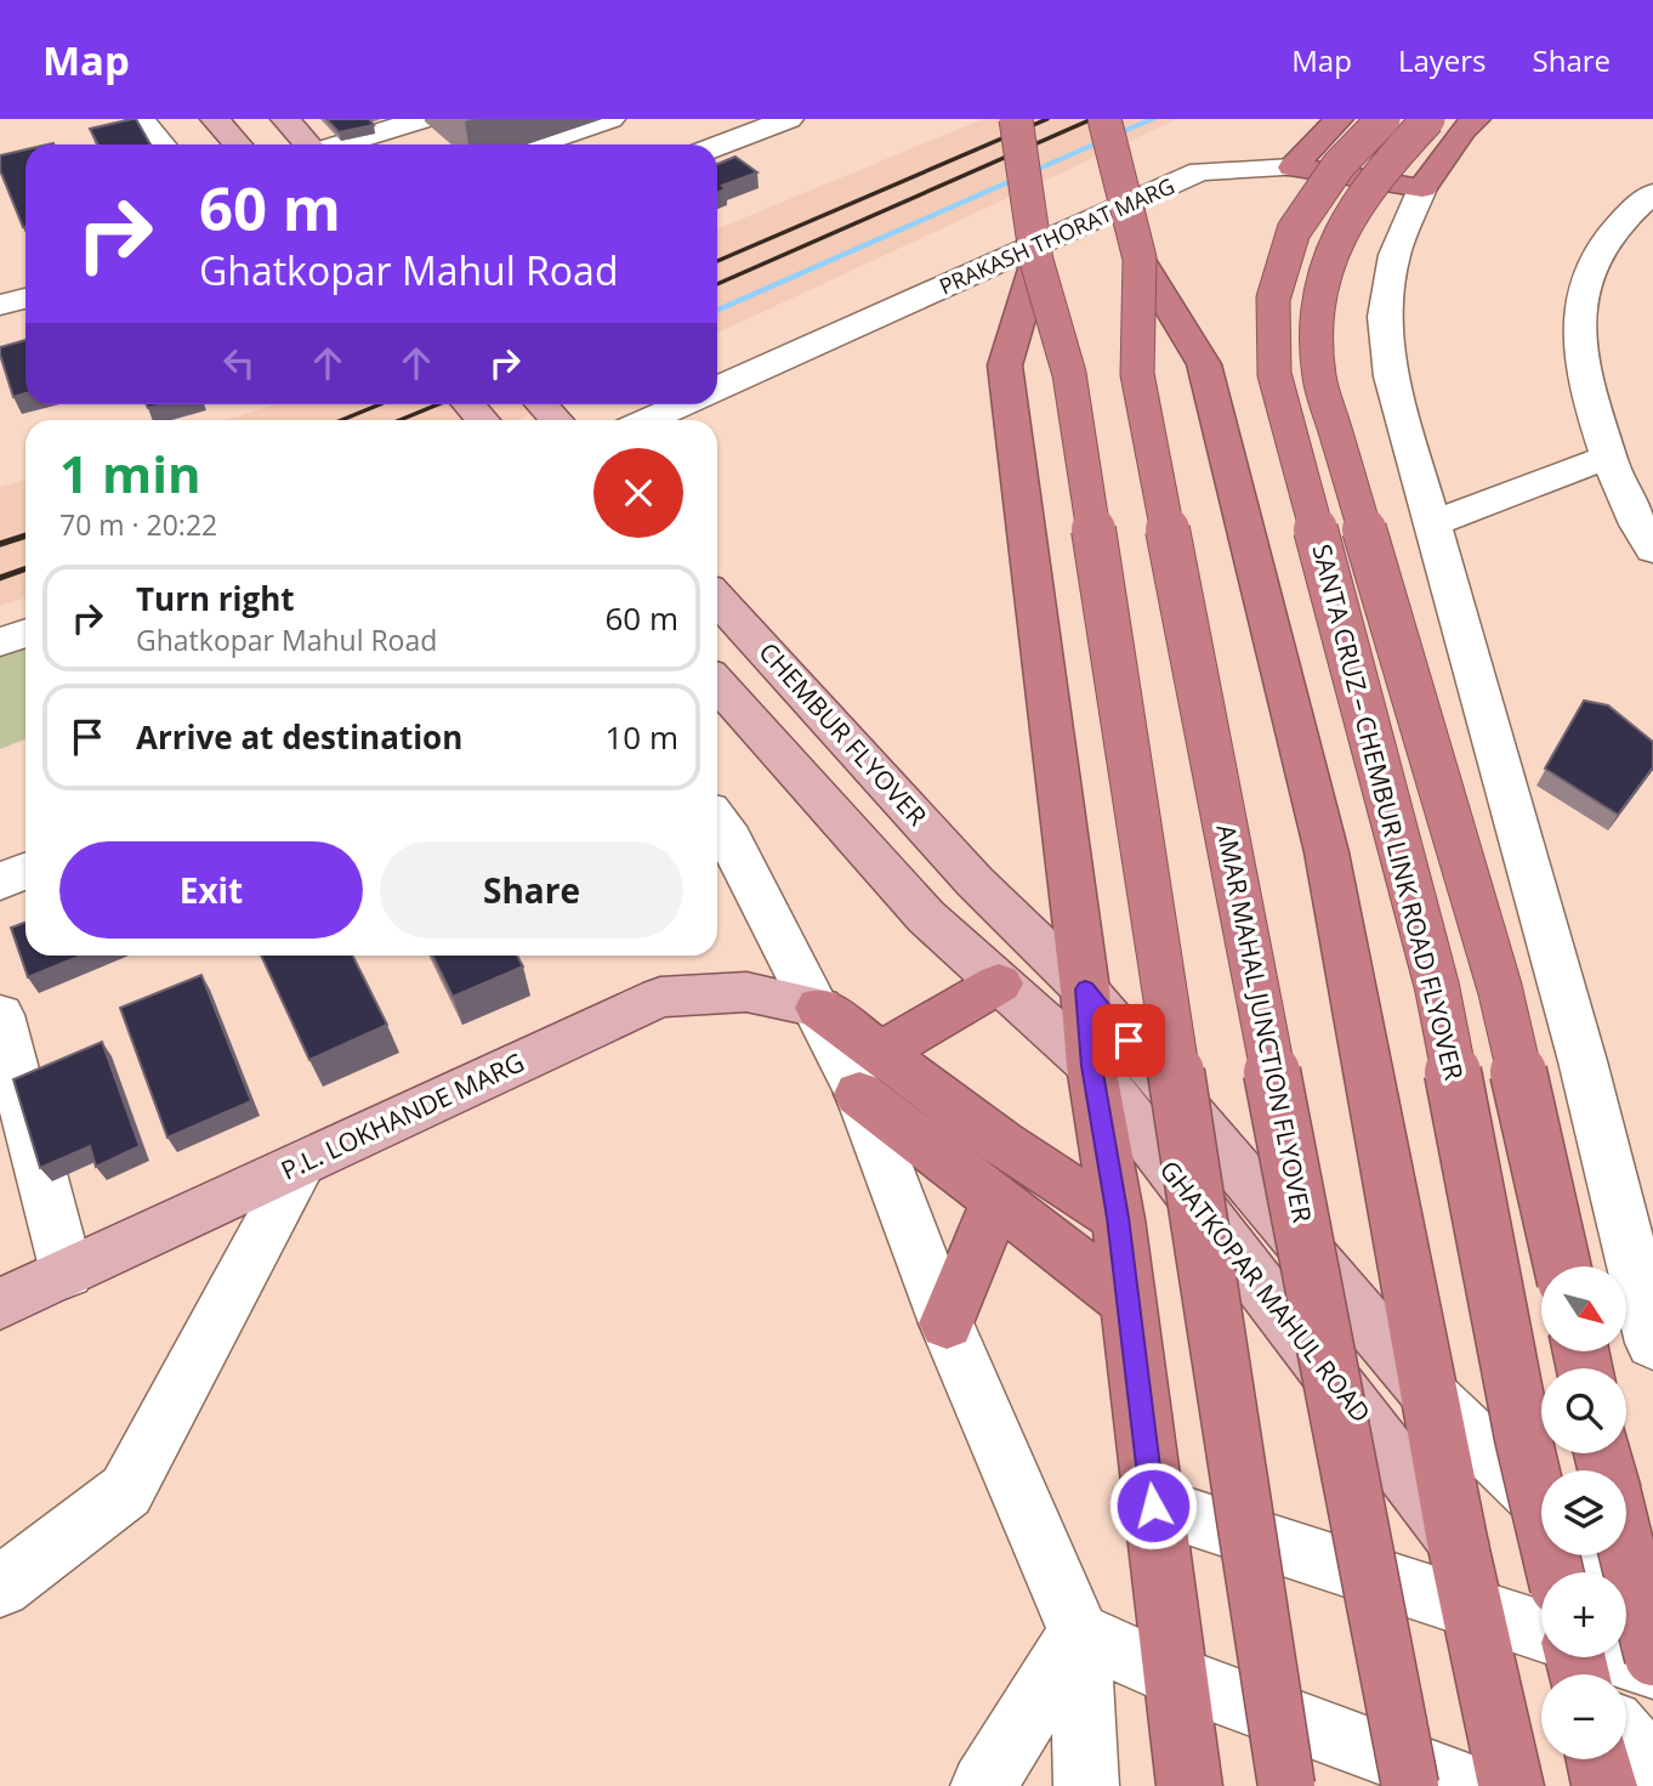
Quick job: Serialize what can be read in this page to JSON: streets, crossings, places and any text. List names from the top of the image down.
{
  "streets": {
    "highway": ["PRAKASH THORAT MARG", "SANTA CRUZ – CHEMBUR LINK ROAD FLYOVER", "AMAR MAHAL JUNCTION FLYOVER"],
    "main road": ["CHEMBUR FLYOVER", "P.L. LOKHANDE MARG", "GHATKOPAR MAHUL ROAD"]
  },
  "crossings": [
    ["CHEMBUR FLYOVER", "GHATKOPAR MAHUL ROAD"]
  ],
  "north": "bottom right",
  "page": {
    "header": "Map",
    "nav": ["Map", "Layers", "Share"],
    "turn": ["60 m", "Ghatkopar Mahul Road"],
    "heading": ["1 min", "70 m · 20:22"],
    "list": [
      {
        "name": "Turn right",
        "note": "Ghatkopar Mahul Road",
        "value": "60 m"
      },
      {
        "name": "Arrive at destination",
        "value": "10 m"
      }
    ],
    "buttons": ["Exit", "Share"],
    "map_buttons": ["+", "−"]
  }
}
